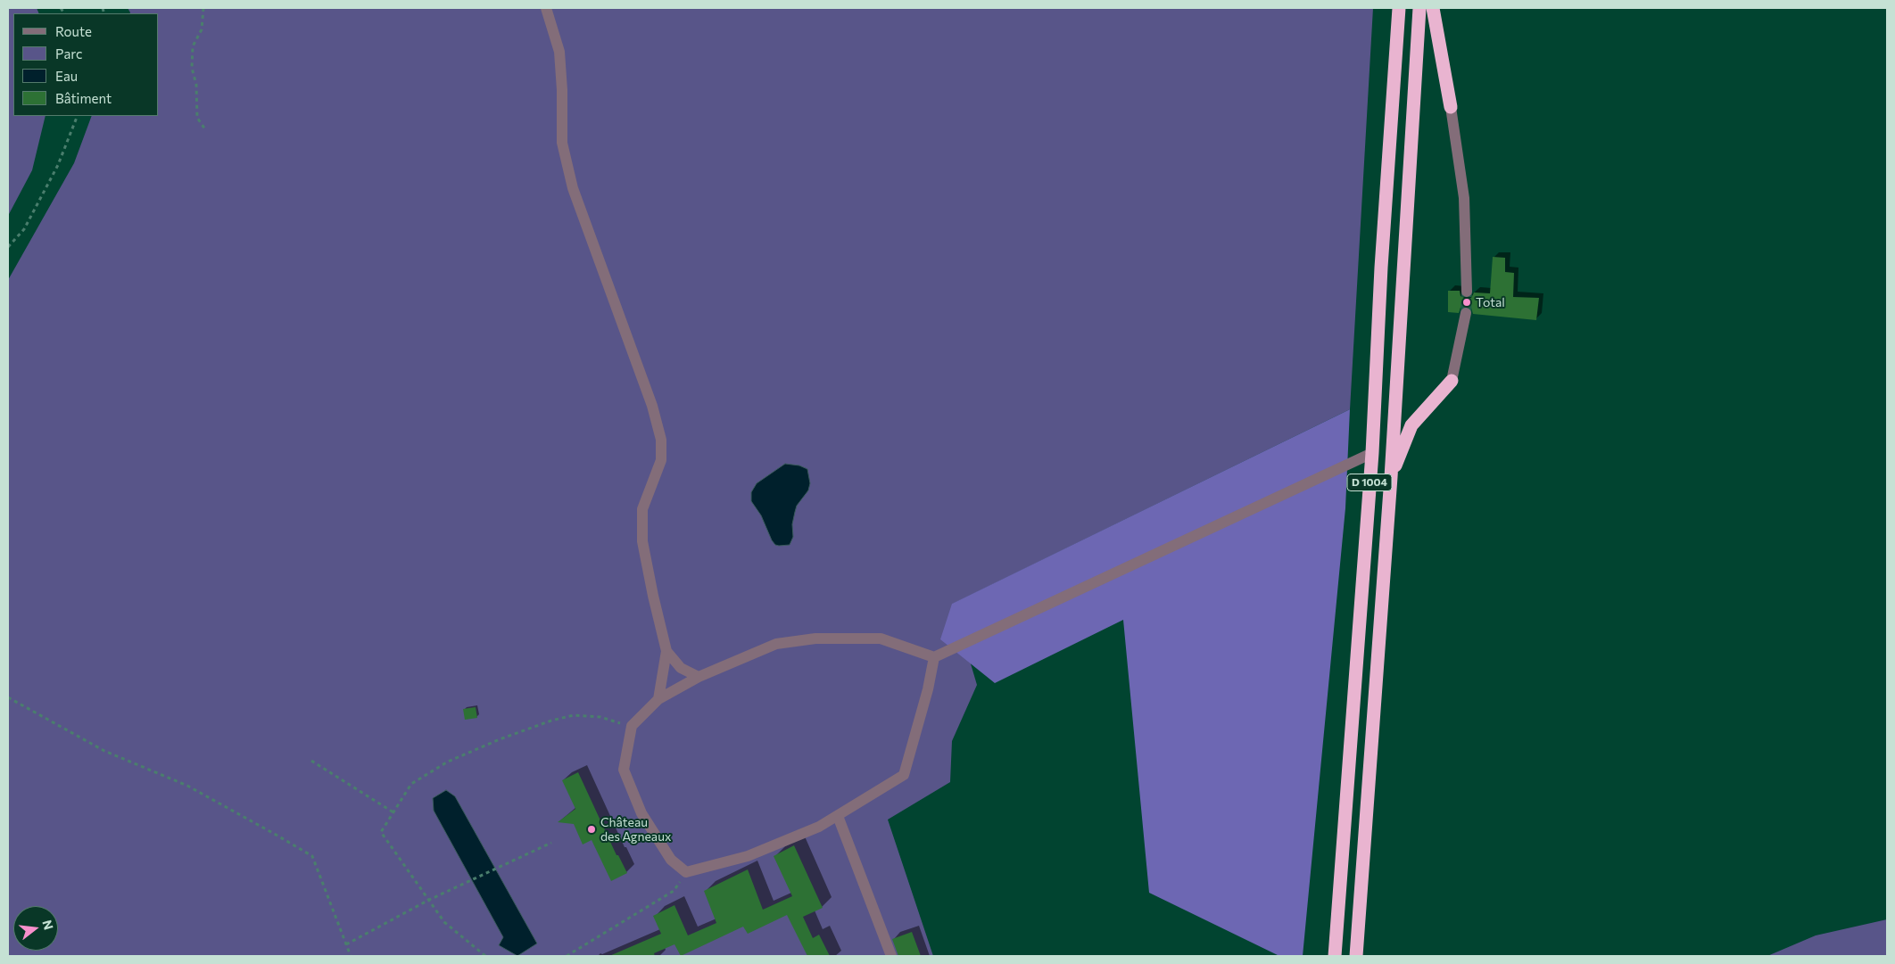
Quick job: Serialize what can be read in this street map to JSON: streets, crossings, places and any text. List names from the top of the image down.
{
  "streets": {
    "highway": ["D 1004"]
  },
  "places": ["Total", "Château des Agneaux"],
  "legend": [
    "Route",
    "Parc",
    "Eau",
    "Bâtiment"
  ],
  "north": "right"
}
